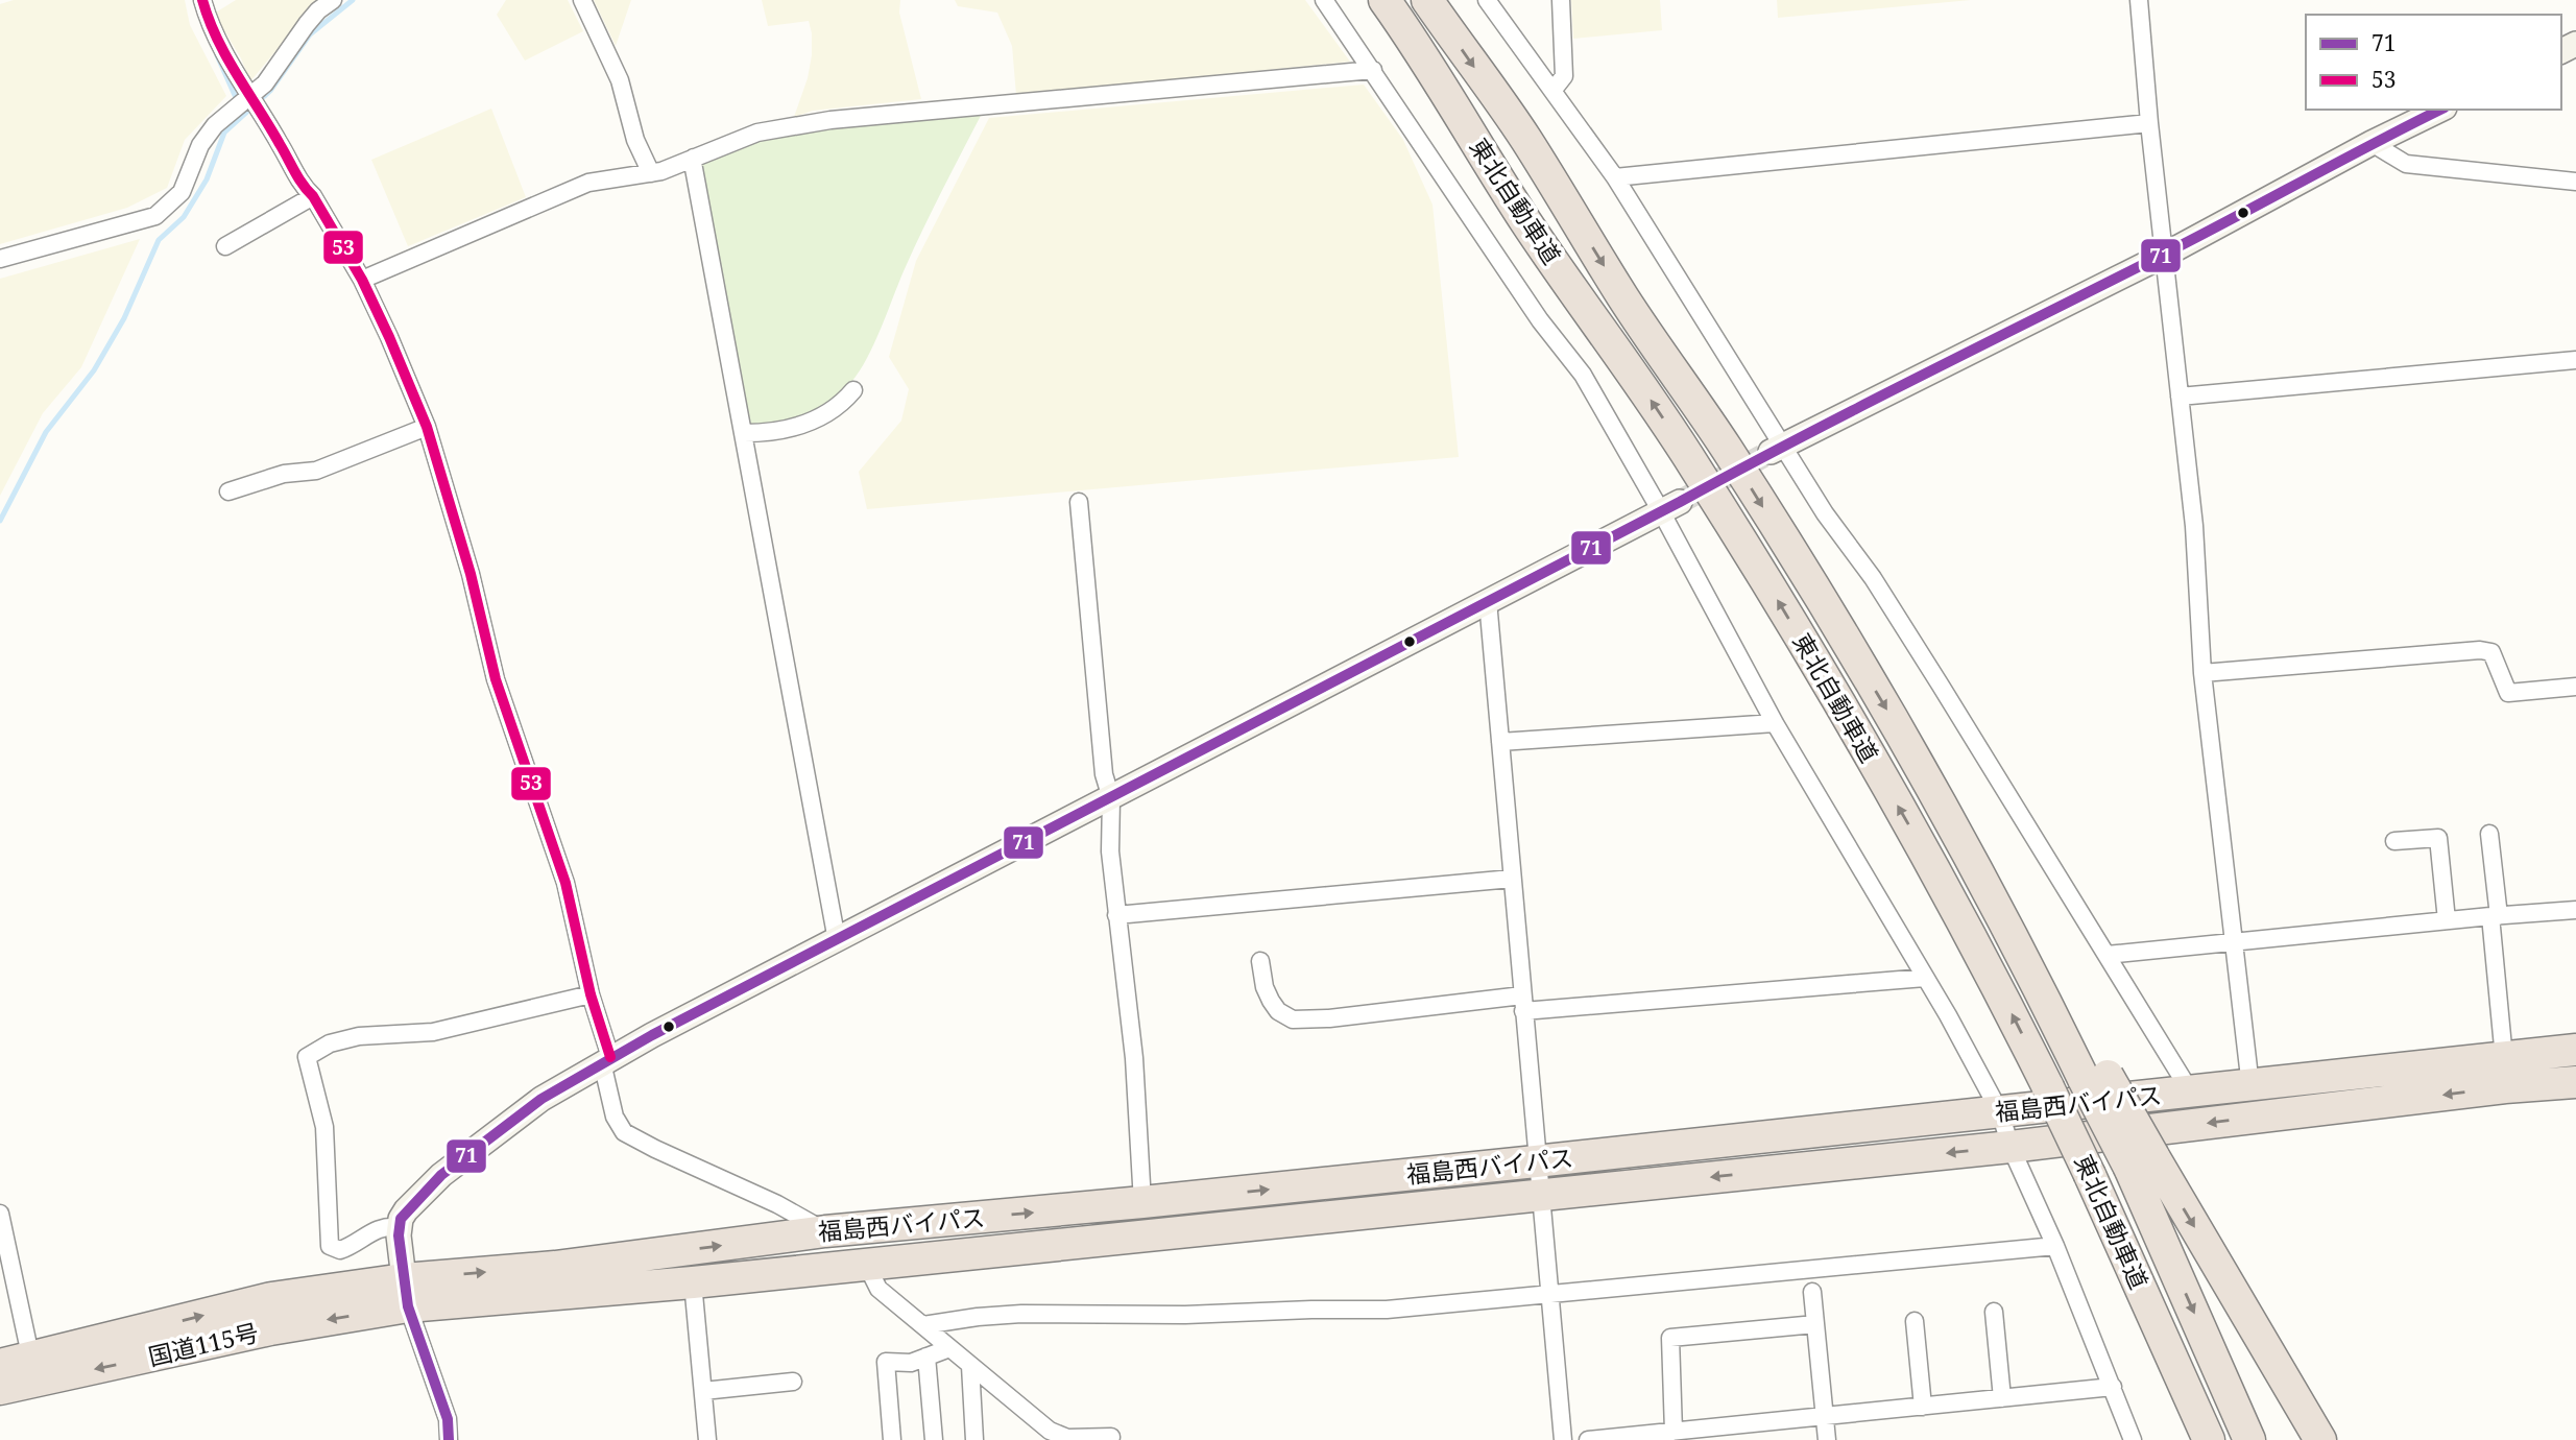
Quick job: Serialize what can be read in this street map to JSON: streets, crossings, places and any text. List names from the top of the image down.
{
  "streets": {
    "highway": ["東北自動車道", "福島西バイパス", "国道115号"]
  },
  "crossings": [
    ["福島西バイパス", "国道115号"]
  ],
  "lines": ["transit line 53", "transit line 71"],
  "legend": ["71", "53"]
}
